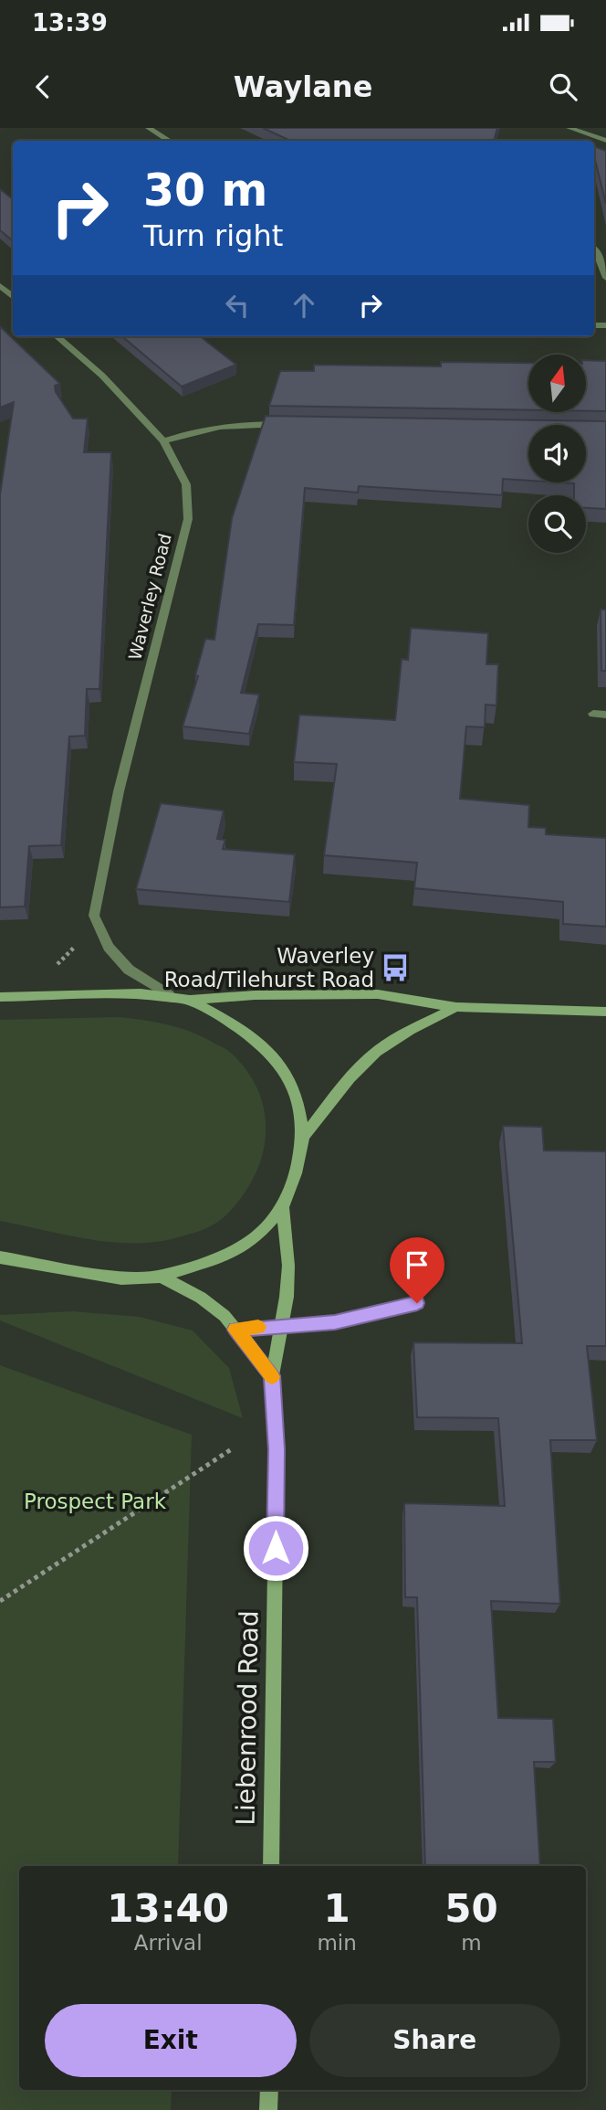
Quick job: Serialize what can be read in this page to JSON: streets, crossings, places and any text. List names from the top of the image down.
{
  "streets": {
    "street": ["Waverley Road", "Liebenrood Road"]
  },
  "parks": ["Prospect Park"],
  "places": {
    "bus stop": ["Waverley Road/Tilehurst Road"]
  },
  "north": "top",
  "page": {
    "status": "13:39",
    "header": "Waylane",
    "turn": ["30 m", "Turn right"],
    "eta": [
      "13:40",
      "Arrival",
      "1",
      "min",
      "50",
      "m"
    ],
    "buttons": ["Exit", "Share"]
  }
}
